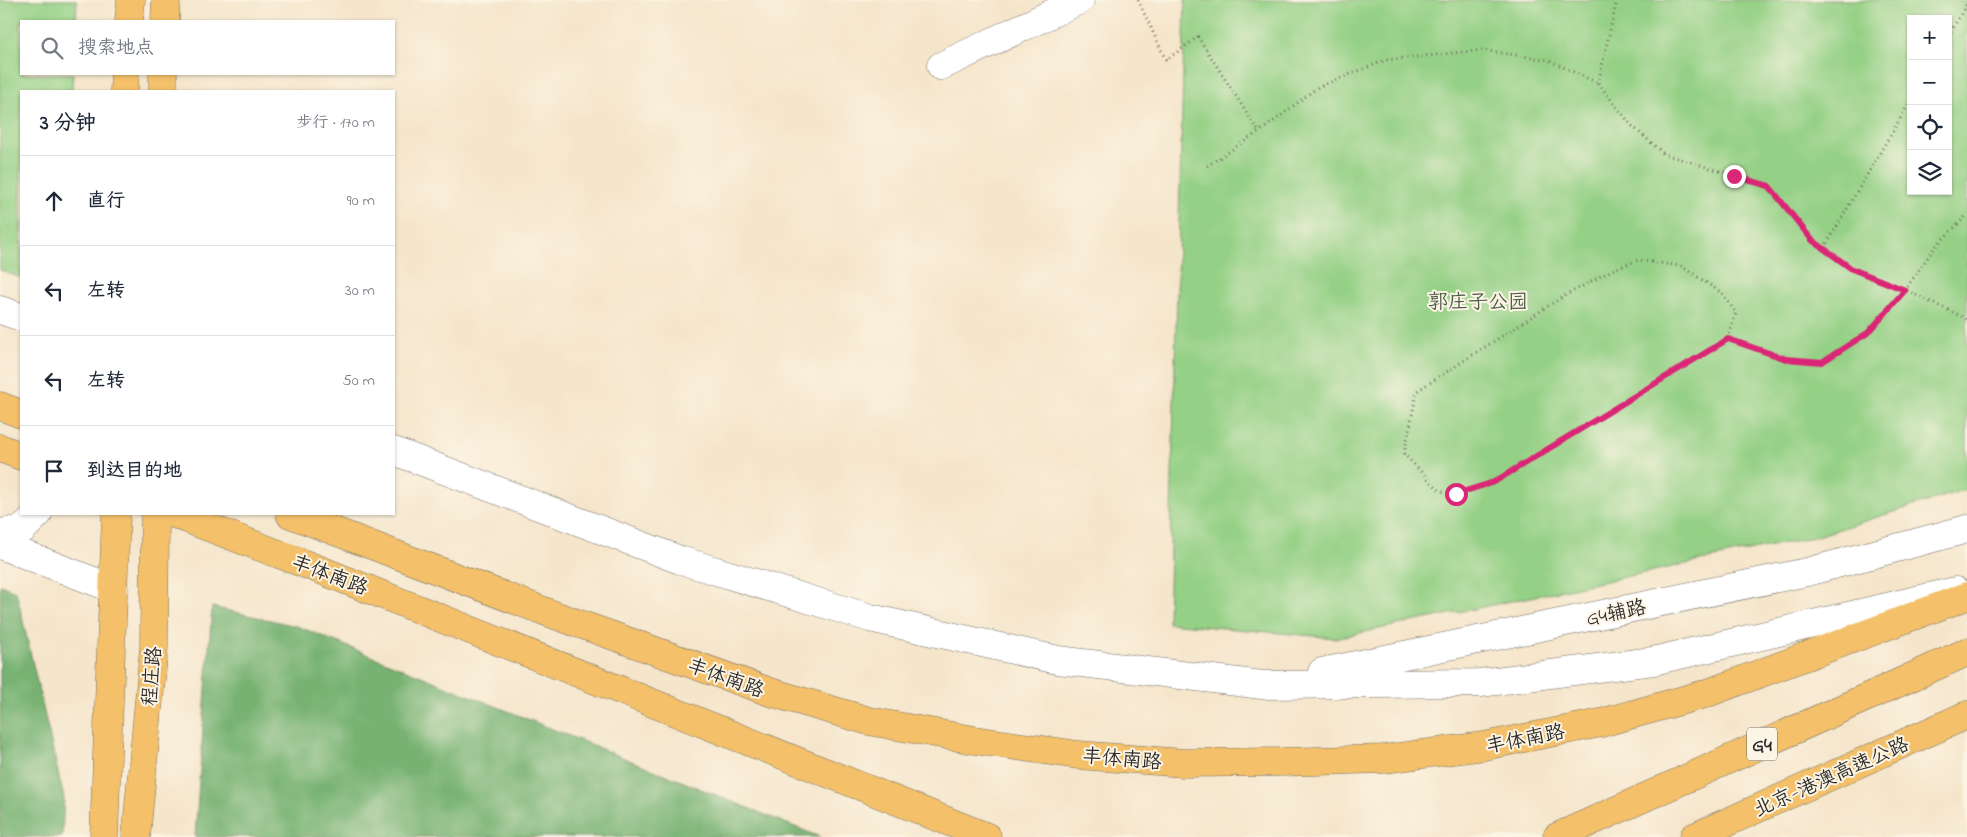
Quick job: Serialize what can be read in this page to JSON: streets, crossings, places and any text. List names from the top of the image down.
{
  "streets": {
    "main road": [
      "丰体南路",
      "程庄路",
      "G4",
      "北京-港澳高速公路"
    ],
    "street": ["G4辅路"]
  },
  "parks": ["郭庄子公园"],
  "page": {
    "map_buttons": ["+", "−"],
    "search": "搜索地点",
    "heading": ["3 分钟", "步行 · 170 m"],
    "list": [
      ["直行", "90 m"],
      ["左转", "30 m"],
      ["左转", "50 m"],
      "到达目的地"
    ]
  }
}
